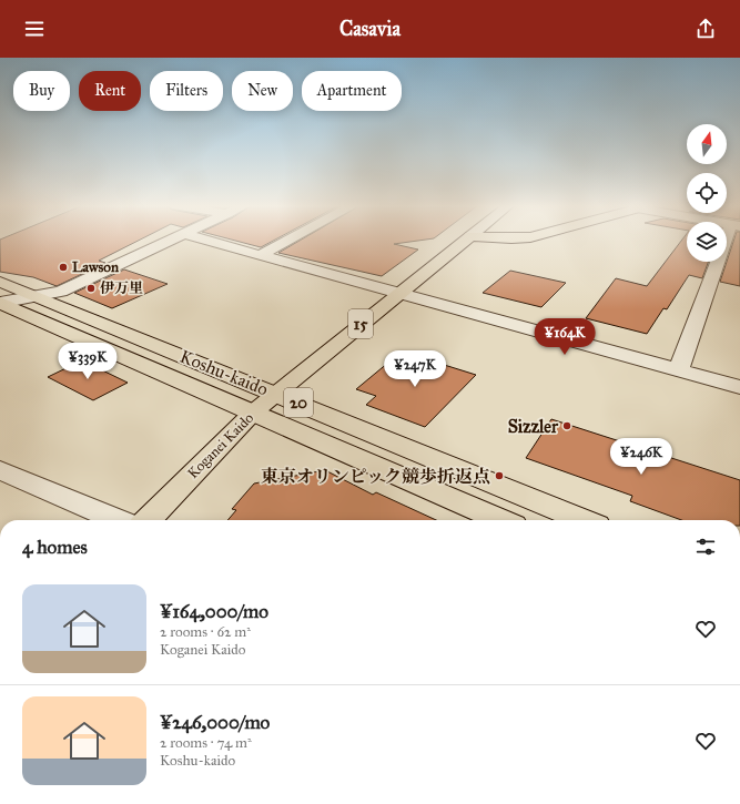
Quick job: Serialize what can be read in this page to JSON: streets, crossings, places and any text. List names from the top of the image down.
{
  "streets": {
    "main road": [
      "15",
      "Koshu-kaido",
      "20",
      "Koganei Kaido"
    ]
  },
  "crossings": [
    ["Koshu-kaido", "Koganei Kaido"]
  ],
  "places": [
    "Lawson",
    "伊万里",
    "Sizzler",
    "東京オリンピック競歩折返点"
  ],
  "north": "top",
  "page": {
    "header": "Casavia",
    "chip": [
      "Buy",
      "Rent",
      "Filters",
      "New",
      "Apartment"
    ],
    "price": [
      "¥164K",
      "¥339K",
      "¥247K",
      "¥246K"
    ],
    "heading": "4 homes",
    "list": [
      {
        "name": "¥164,000/mo",
        "note": "2 rooms · 62 m² · Koganei Kaido"
      },
      {
        "name": "¥246,000/mo",
        "note": "2 rooms · 74 m² · Koshu-kaido"
      }
    ]
  }
}
